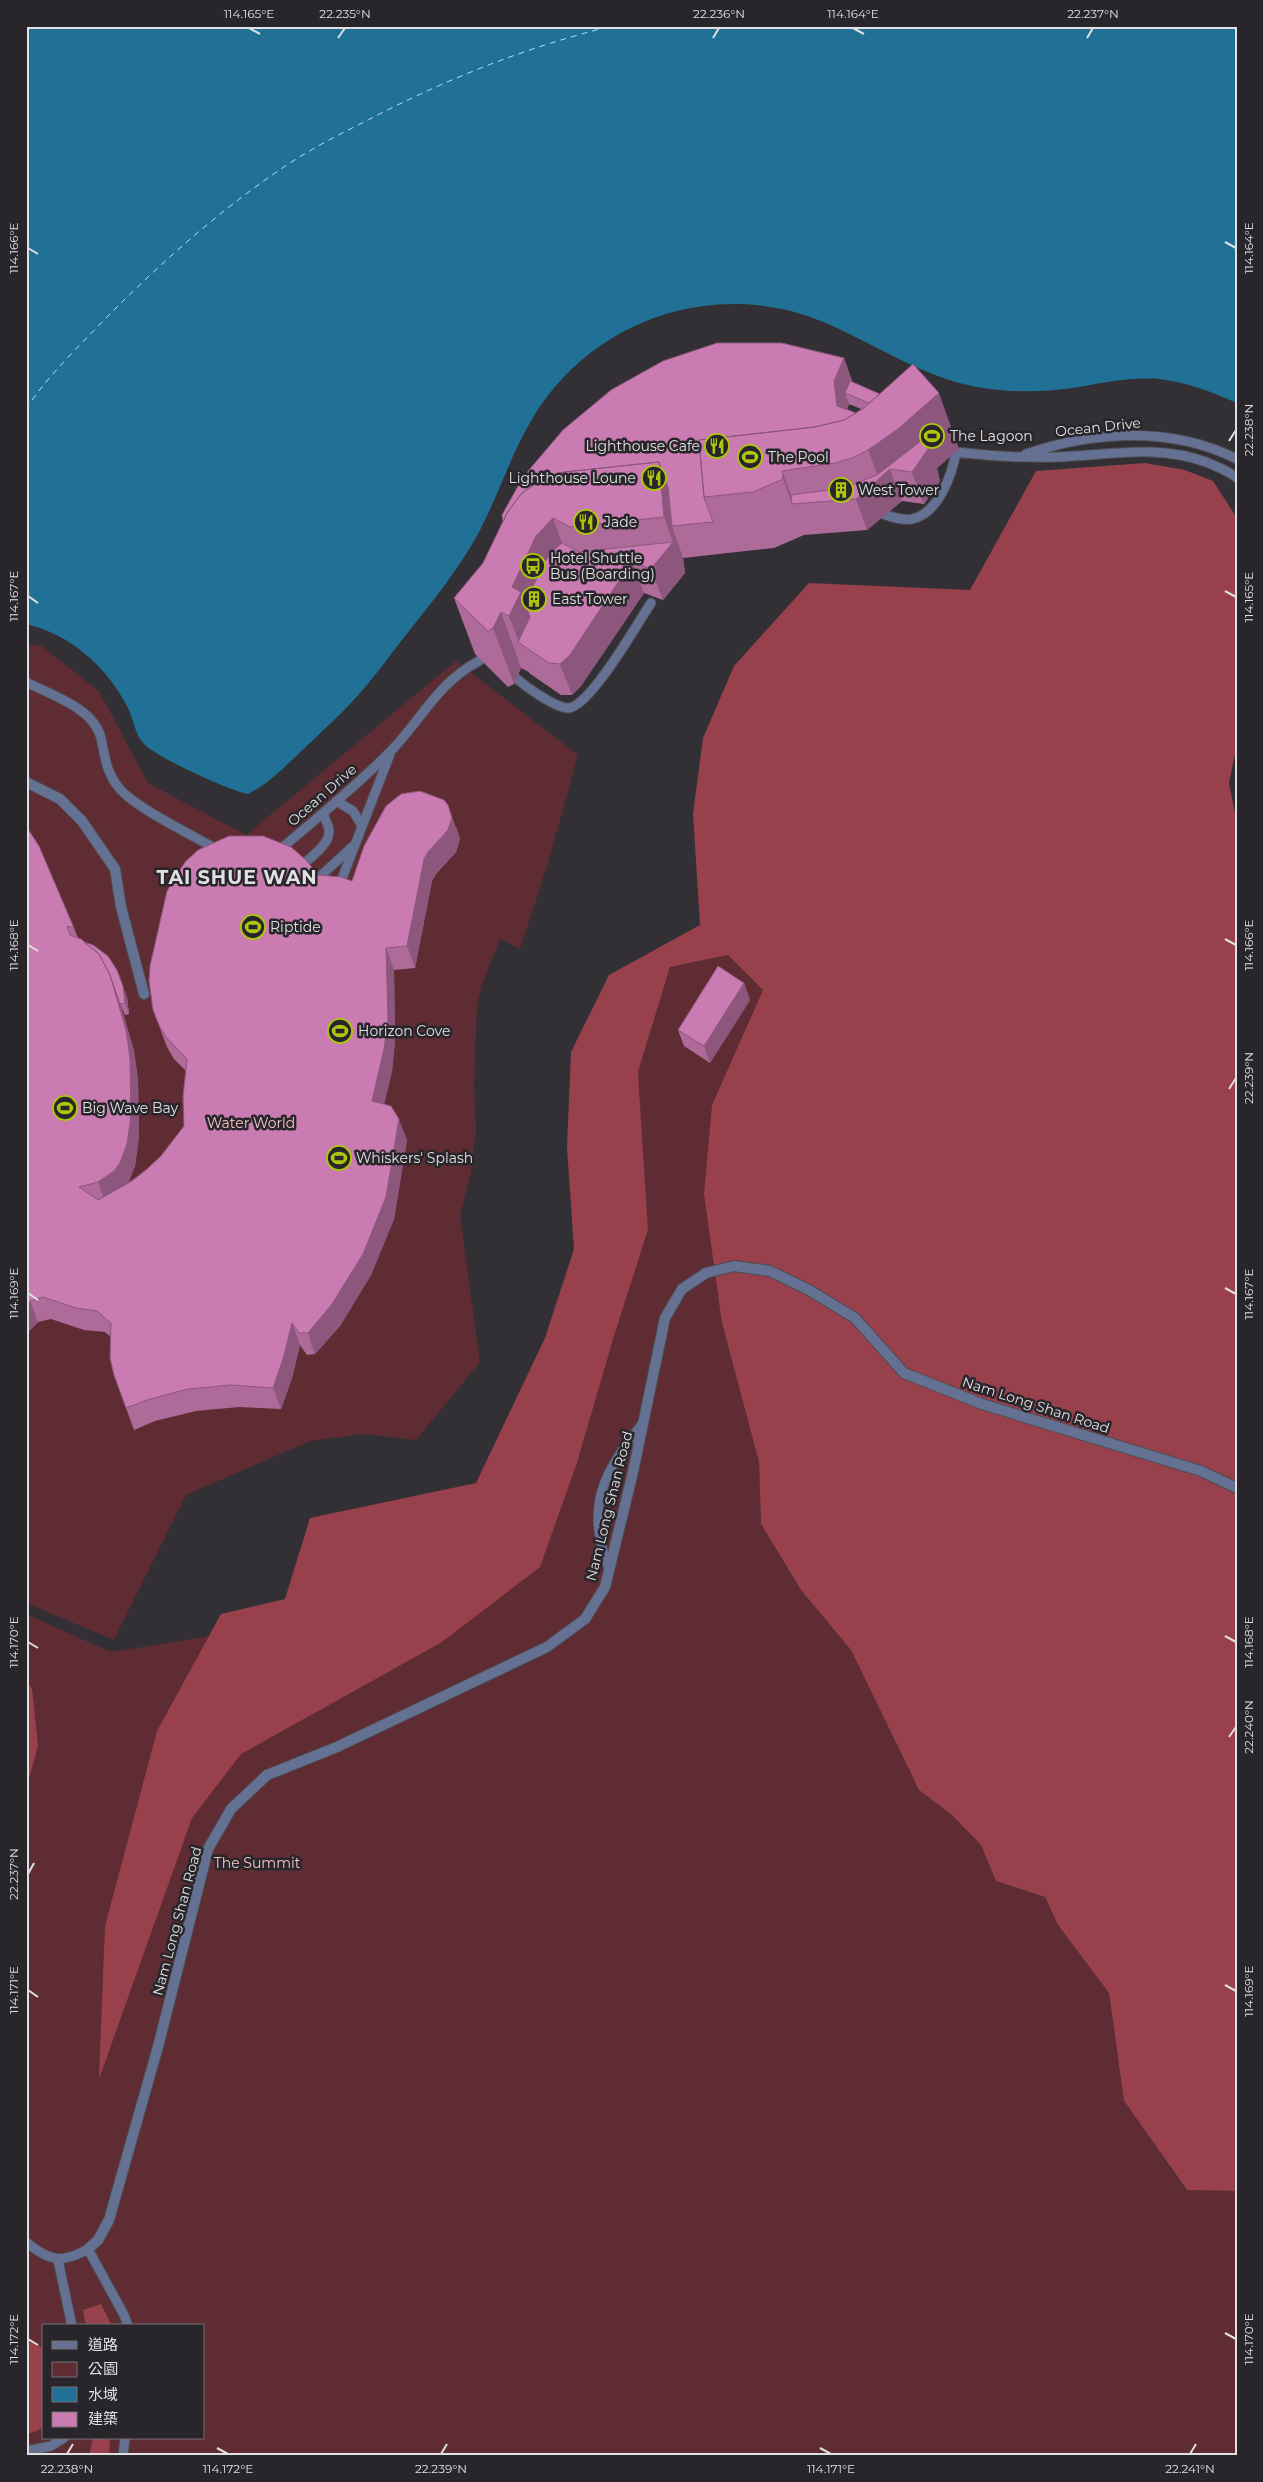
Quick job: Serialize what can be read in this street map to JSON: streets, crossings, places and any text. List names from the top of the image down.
{
  "streets": {
    "street": ["Nam Long Shan Road"],
    "lane": ["Ocean Drive"]
  },
  "districts": ["TAI SHUE WAN"],
  "parks": ["Water World", "The Summit"],
  "places": {
    "sports": [
      "The Lagoon",
      "The Pool",
      "Riptide",
      "Horizon Cove",
      "Big Wave Bay",
      "Whiskers' Splash"
    ],
    "restaurant": ["Lighthouse Cafe", "Lighthouse Loune", "Jade"],
    "building": ["West Tower", "East Tower"],
    "bus stop": ["Hotel Shuttle Bus (Boarding)"]
  },
  "legend": [
    "道路",
    "公園",
    "水域",
    "建築"
  ],
  "coordinates": [
    "114.165°E",
    "22.235°N",
    "22.236°N",
    "114.164°E",
    "22.237°N",
    "114.166°E",
    "22.238°N",
    "114.167°E",
    "114.168°E",
    "22.239°N",
    "114.169°E",
    "114.170°E",
    "22.240°N",
    "114.171°E",
    "114.172°E",
    "22.241°N"
  ]
}
